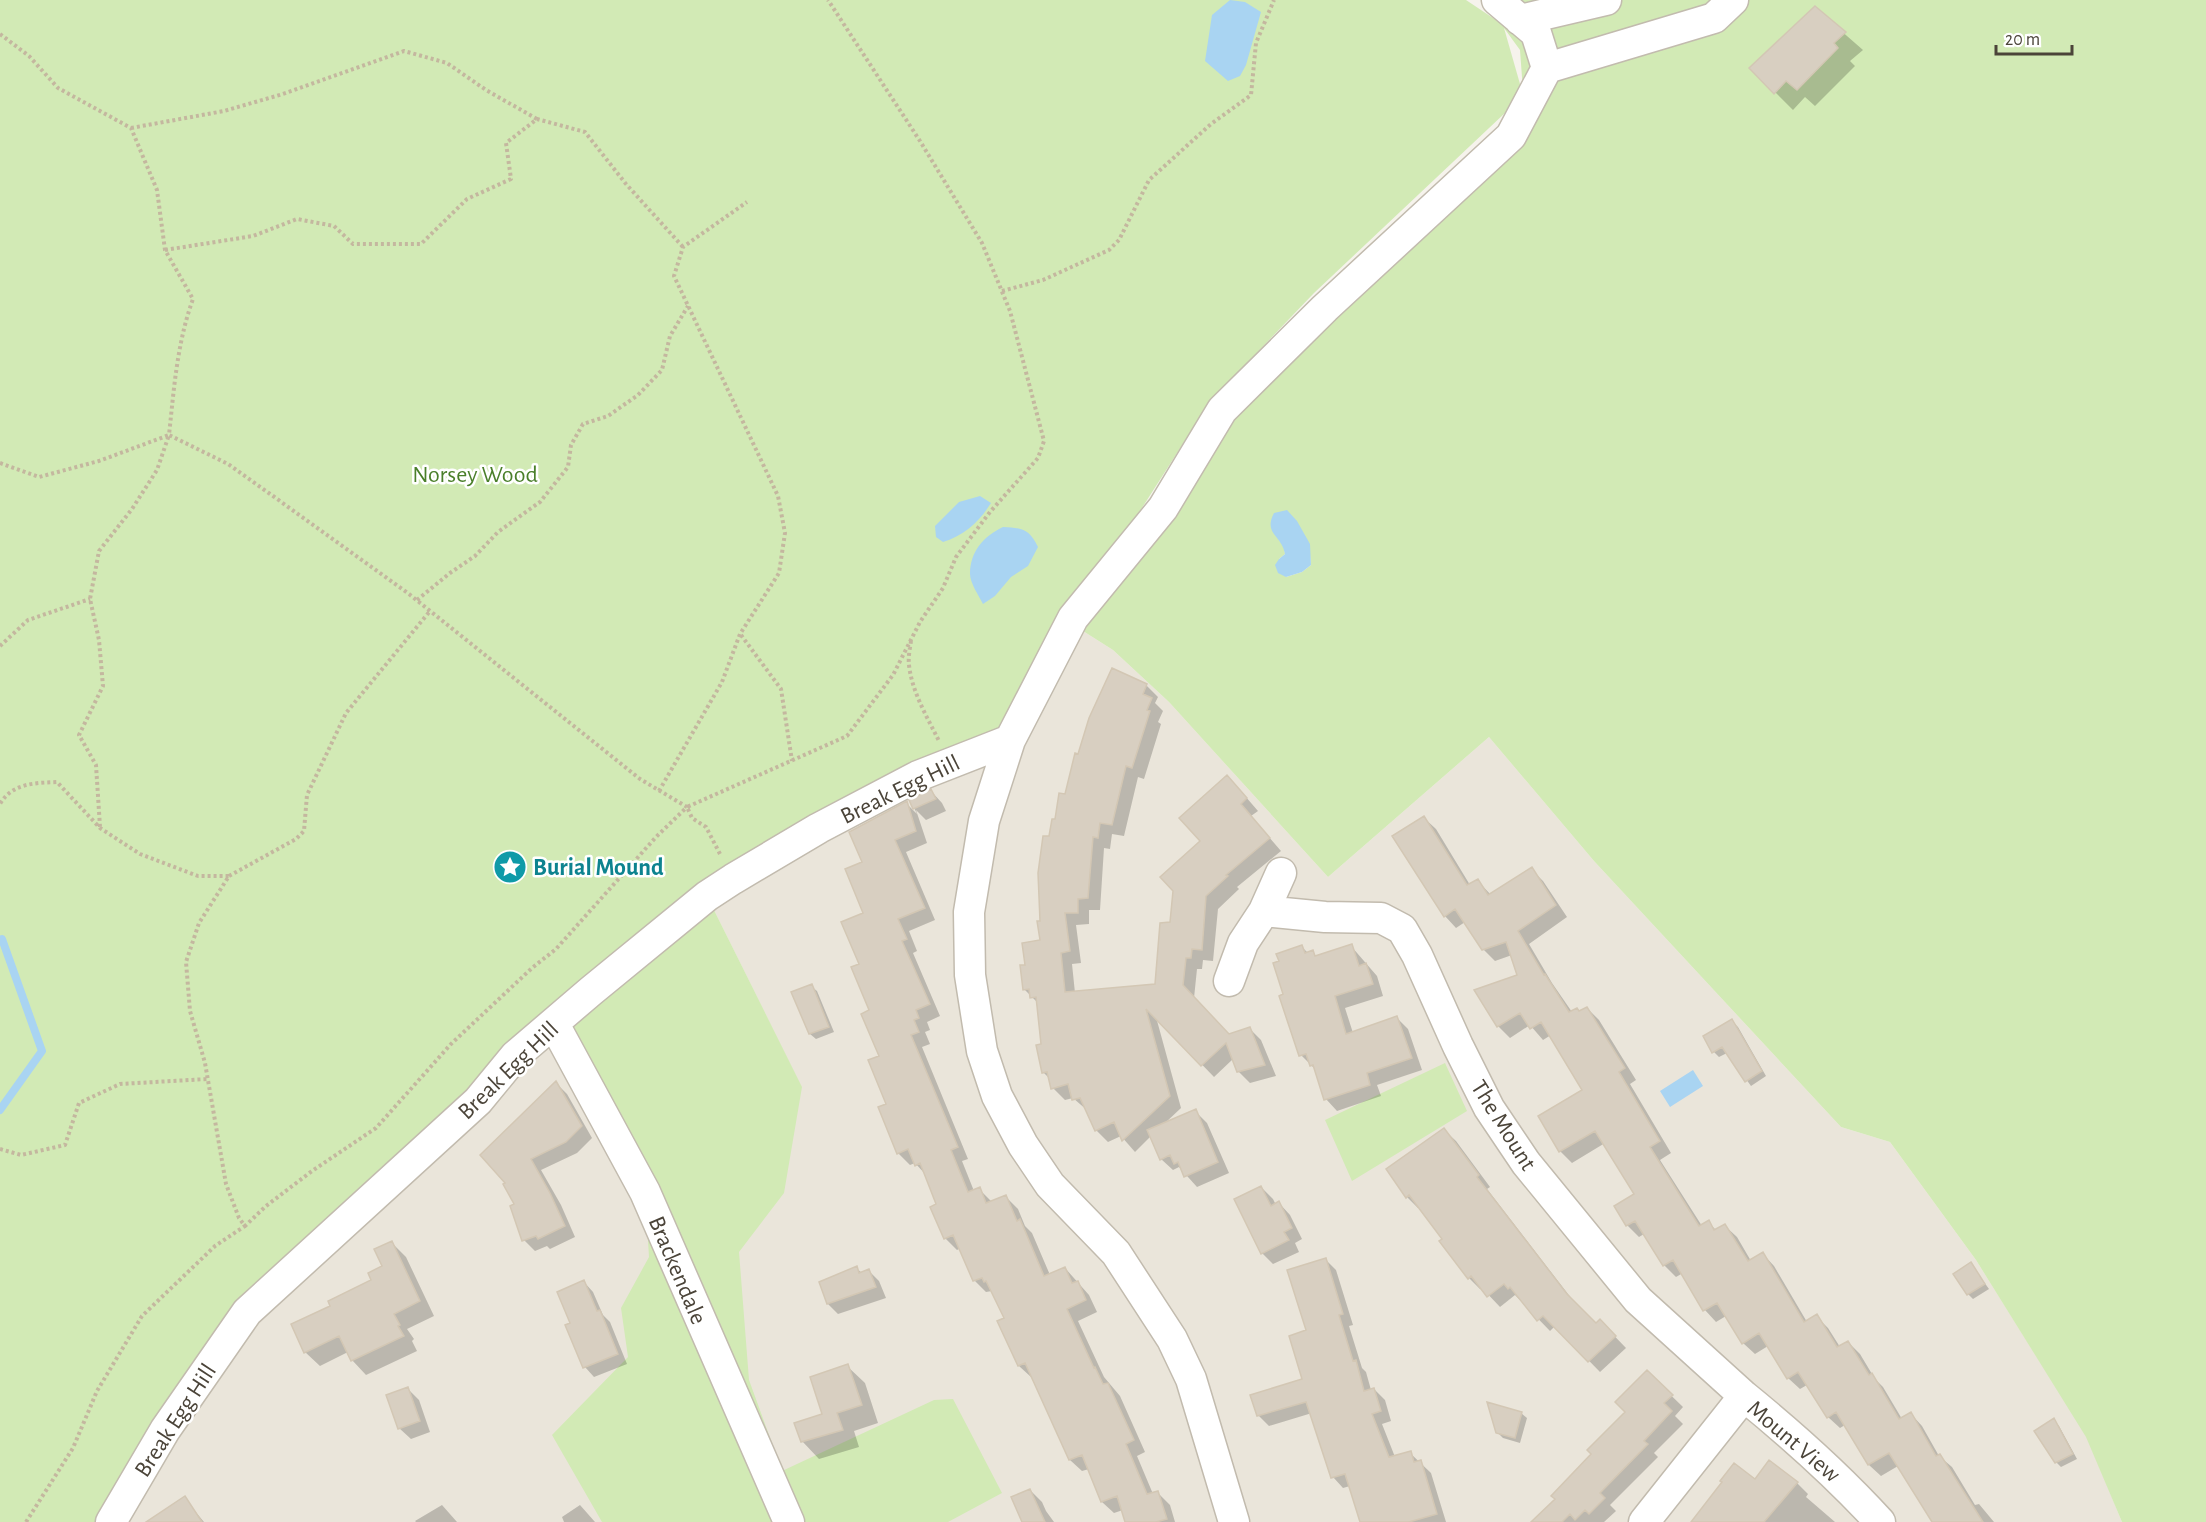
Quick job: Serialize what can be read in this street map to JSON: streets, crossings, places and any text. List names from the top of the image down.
{
  "streets": {
    "street": [
      "Break Egg Hill",
      "The Mount",
      "Brackendale",
      "Mount View"
    ]
  },
  "crossings": [
    ["Break Egg Hill", "Brackendale"],
    ["The Mount", "Mount View"]
  ],
  "parks": ["Norsey Wood"],
  "places": {
    "place": ["Burial Mound"]
  },
  "scale_bar": "20 m"
}
